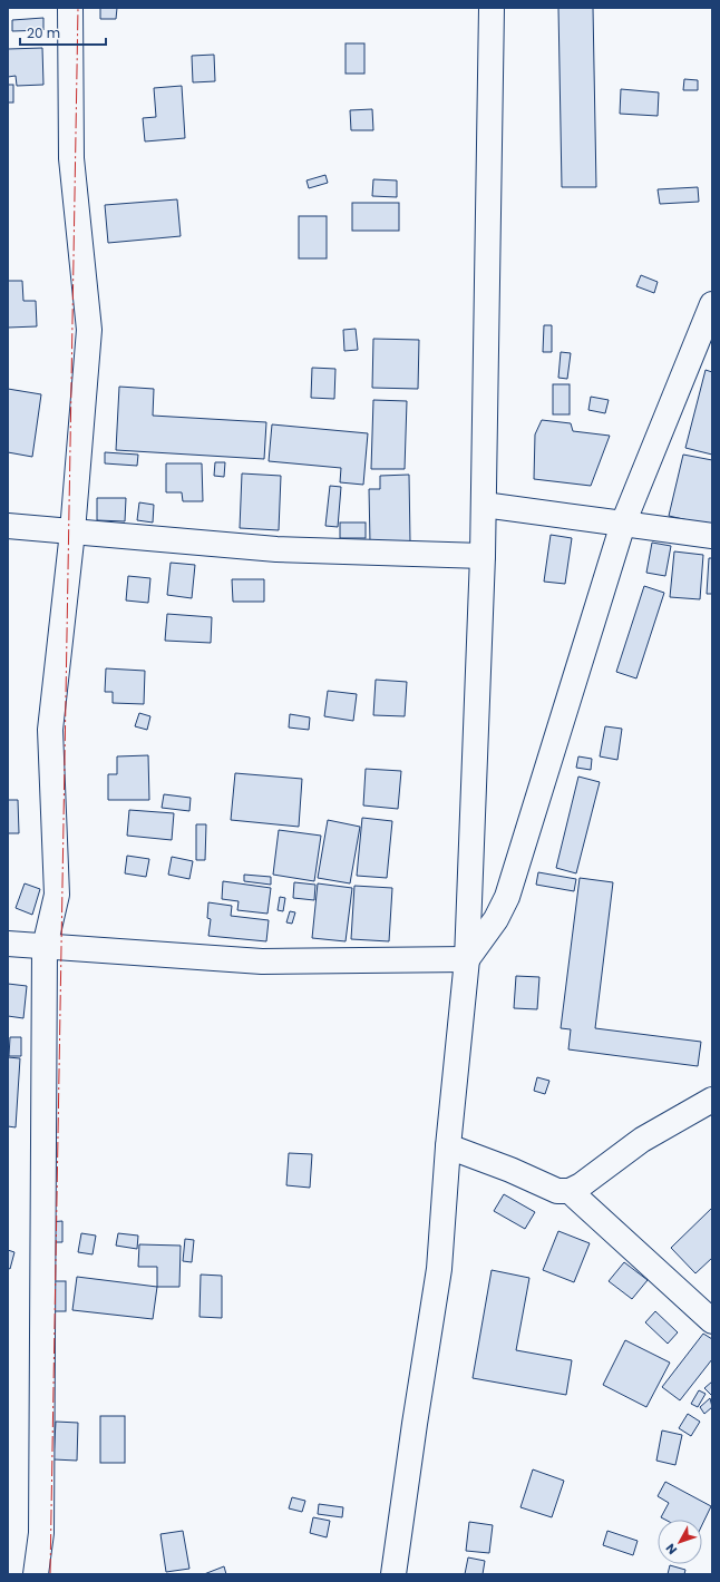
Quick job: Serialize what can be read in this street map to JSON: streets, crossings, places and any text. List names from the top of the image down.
{
  "scale_bar": "20 m",
  "north": "bottom left"
}
